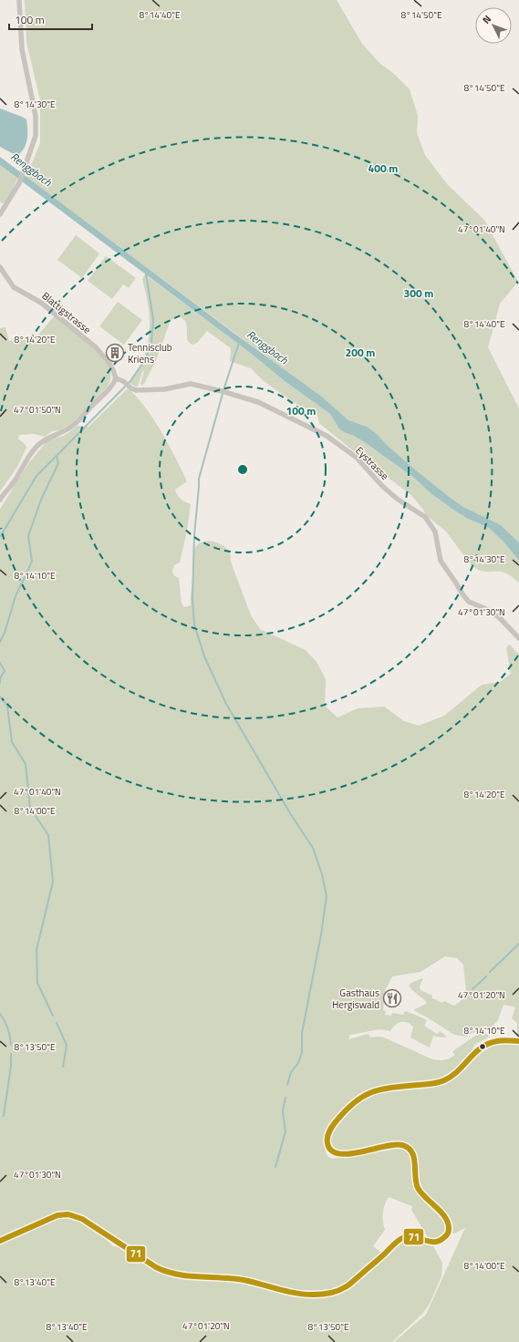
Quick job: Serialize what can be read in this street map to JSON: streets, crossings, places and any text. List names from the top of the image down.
{
  "streets": {
    "street": ["Blattigstrasse", "Eystrasse"]
  },
  "crossings": [
    ["Blattigstrasse", "Eystrasse"]
  ],
  "water": ["Renggbach"],
  "places": {
    "building": ["Tennisclub Kriens"],
    "restaurant": ["Gasthaus Hergiswald"]
  },
  "lines": ["transit line 71"],
  "scale_bar": "100 m",
  "north": "top left",
  "coordinates": [
    "8°14'40\"E",
    "8°14'50\"E",
    "8°14'30\"E",
    "47°01'40\"N",
    "8°14'20\"E",
    "47°01'50\"N",
    "8°14'10\"E",
    "47°01'30\"N",
    "8°14'00\"E",
    "47°01'20\"N",
    "8°13'50\"E",
    "8°13'40\"E"
  ],
  "rings": [
    "400 m",
    "300 m",
    "200 m",
    "100 m"
  ]
}
